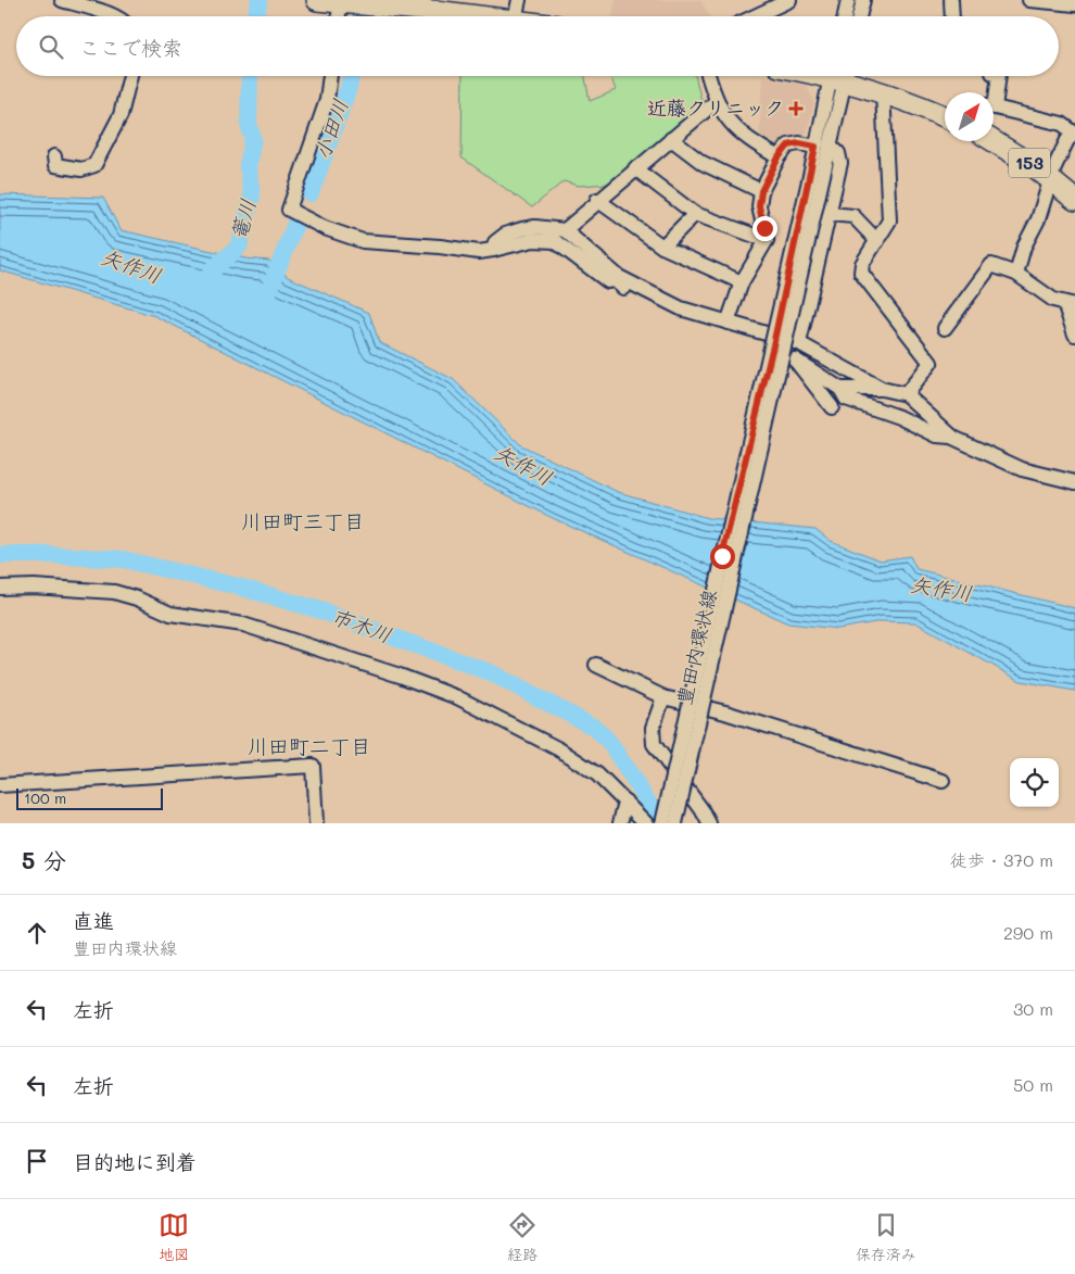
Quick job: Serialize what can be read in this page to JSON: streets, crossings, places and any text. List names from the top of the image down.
{
  "streets": {
    "highway": ["153"],
    "street": ["豊田内環状線"]
  },
  "districts": ["川田町三丁目", "川田町二丁目"],
  "water": [
    "小田川",
    "篭川",
    "矢作川",
    "市木川"
  ],
  "places": {
    "health": ["近藤クリニック"]
  },
  "scale_bar": "100 m",
  "north": "top right",
  "page": {
    "search": "ここで検索",
    "scale": "100 m",
    "heading": ["5 分", "徒歩 · 370 m"],
    "list": [
      ["直進", "豊田内環状線", "290 m"],
      ["左折", "30 m"],
      ["左折", "50 m"],
      "目的地に到着"
    ],
    "nav": ["地図", "経路", "保存済み"]
  }
}
